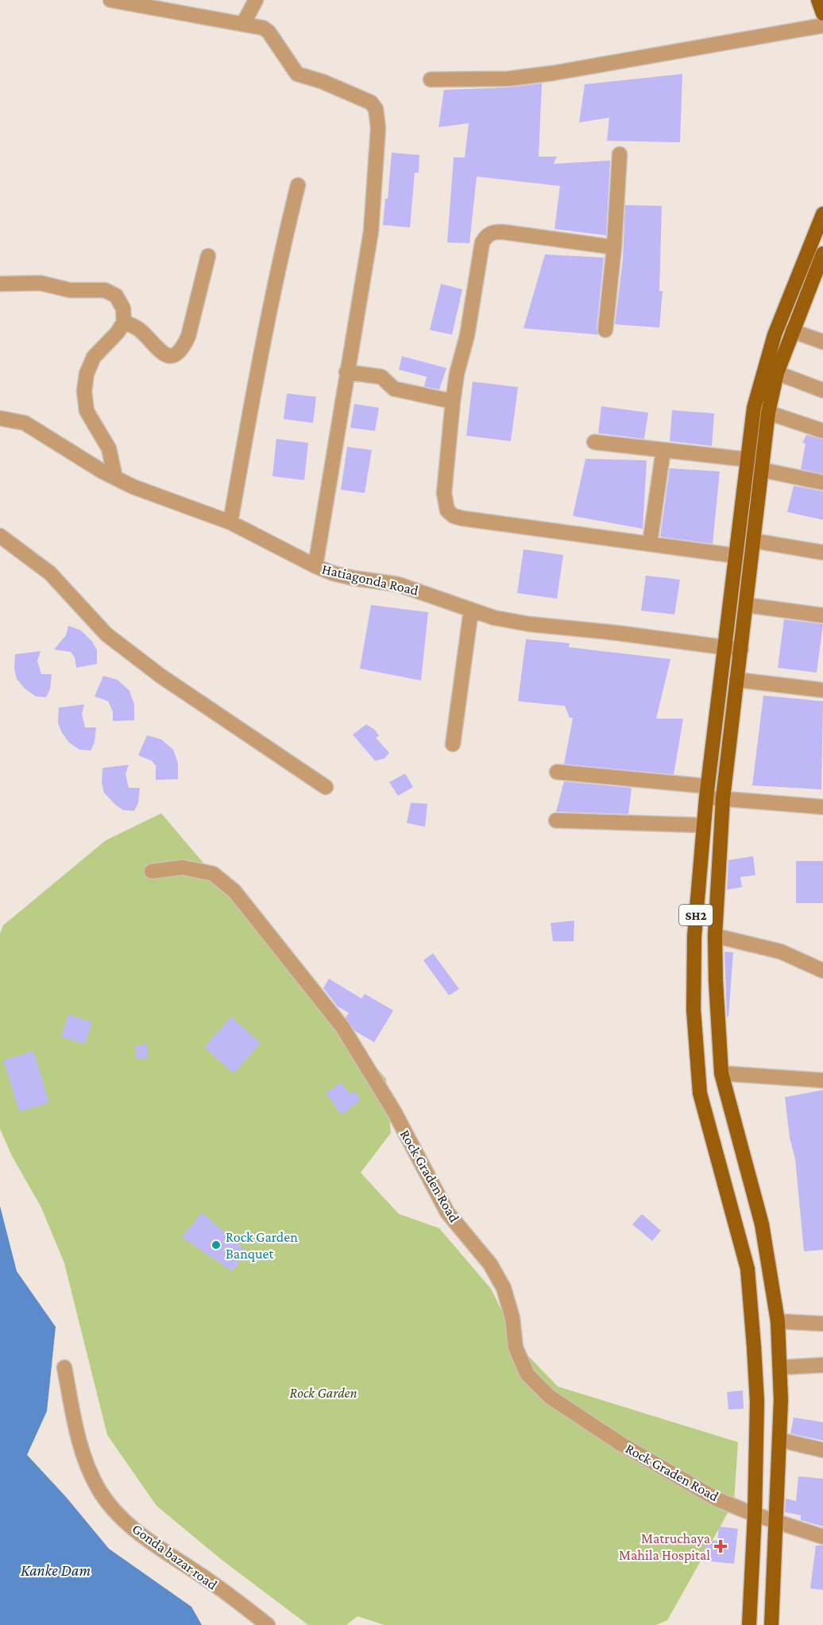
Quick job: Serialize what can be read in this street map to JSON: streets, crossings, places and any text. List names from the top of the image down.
{
  "streets": {
    "main road": ["SH2"],
    "street": ["Hatiagonda Road", "Rock Graden Road", "Gonda bazar road"]
  },
  "crossings": [
    ["Hatiagonda Road", "SH2"],
    ["SH2", "Rock Graden Road"]
  ],
  "water": ["Kanke Dam"],
  "parks": ["Rock Garden"],
  "places": {
    "other": ["Rock Garden Banquet"],
    "health": ["Matruchaya Mahila Hospital"]
  }
}
